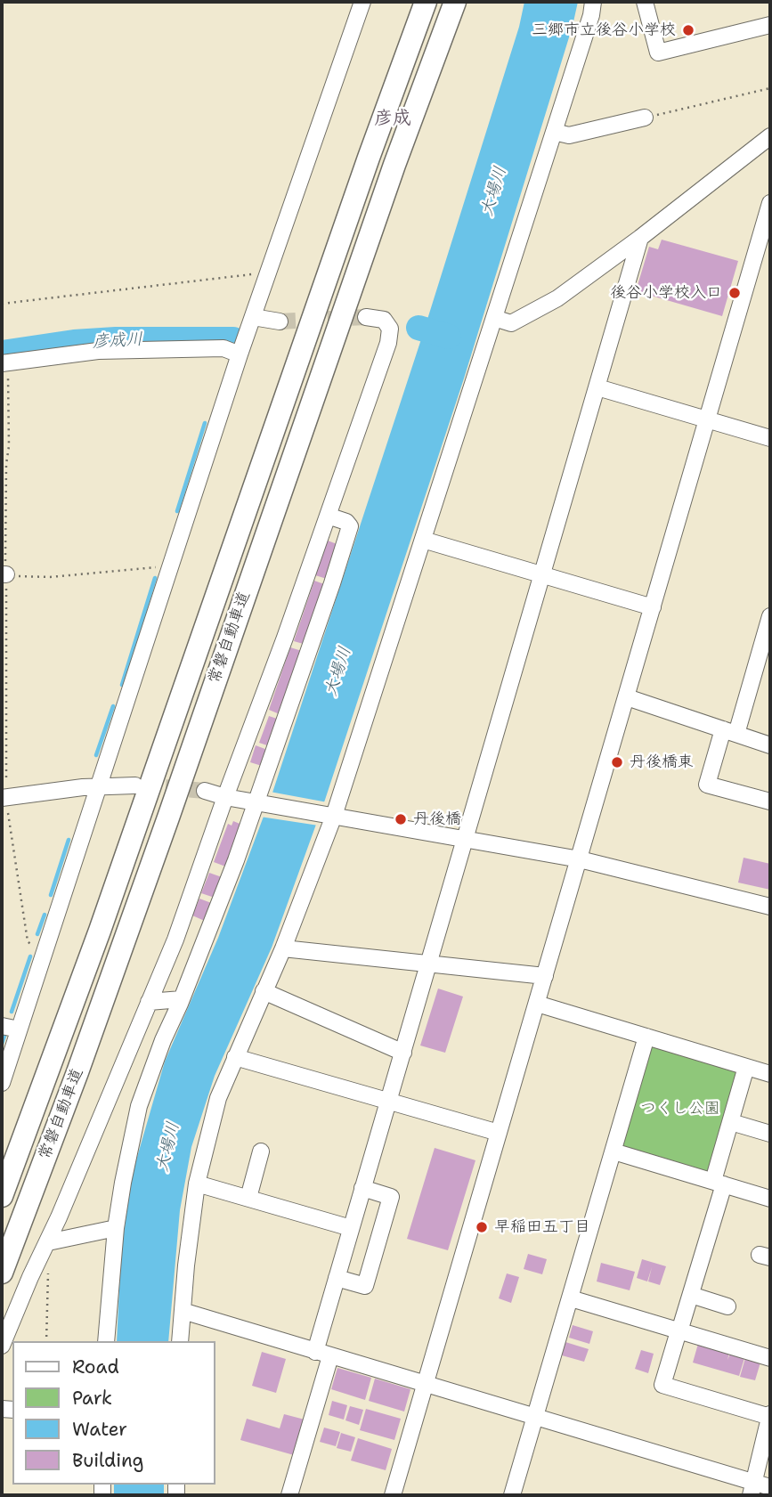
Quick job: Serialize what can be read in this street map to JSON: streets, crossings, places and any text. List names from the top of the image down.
{
  "streets": {
    "highway": ["常磐自動車道"]
  },
  "districts": ["彦成"],
  "water": ["大場川", "彦成川"],
  "parks": ["つくし公園"],
  "places": [
    "三郷市立後谷小学校",
    "後谷小学校入口",
    "丹後橋東",
    "丹後橋",
    "早稲田五丁目"
  ],
  "legend": [
    "Road",
    "Park",
    "Water",
    "Building"
  ]
}
